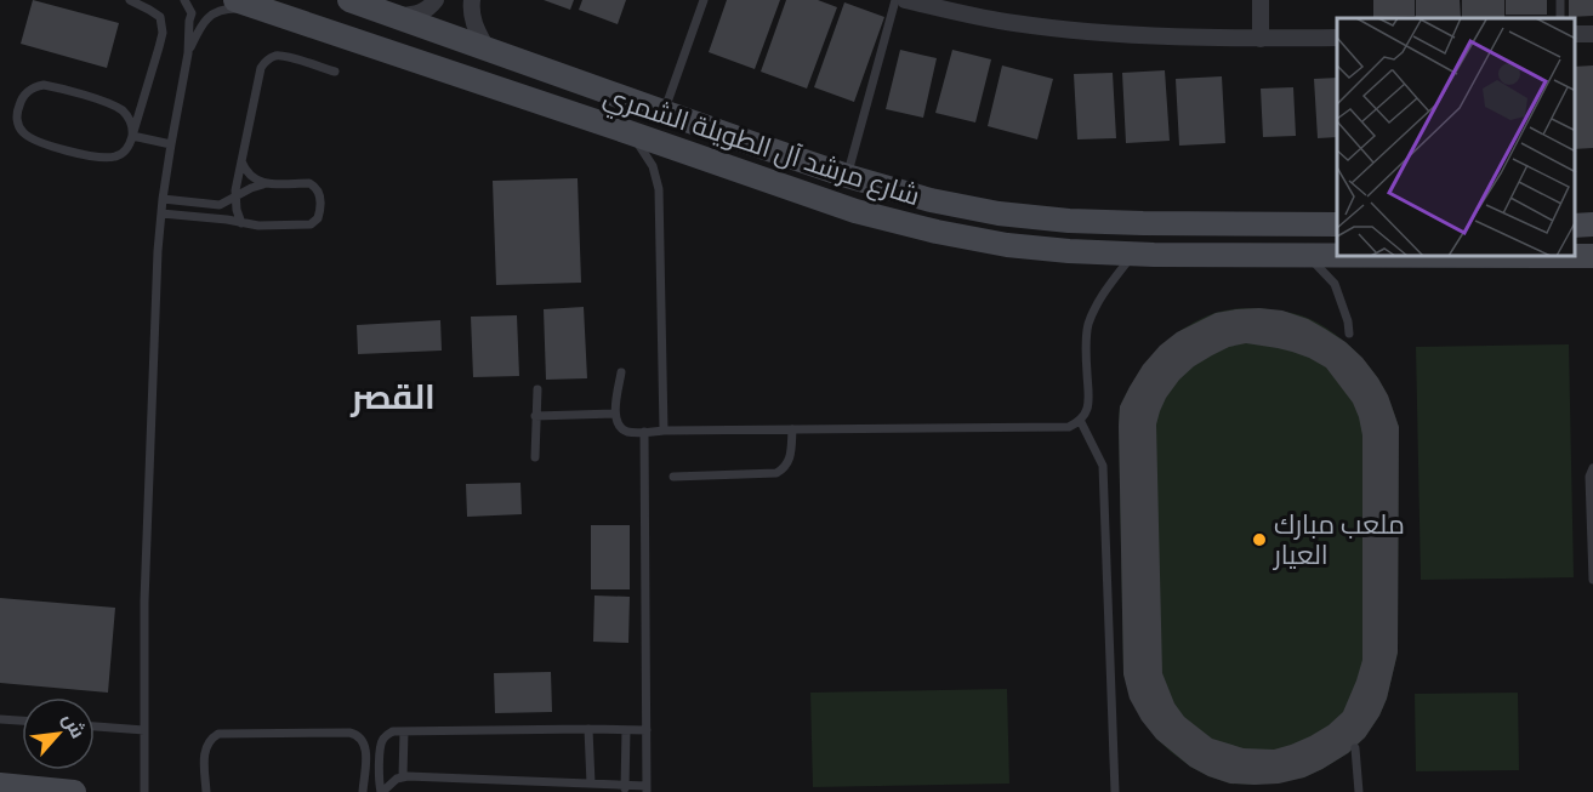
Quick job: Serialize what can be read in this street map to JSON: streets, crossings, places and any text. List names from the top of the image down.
{
  "streets": {
    "main road": ["شارع مرشد آل الطويلة الشمري"]
  },
  "districts": ["القصر"],
  "places": ["ملعب مبارك العيار"],
  "north": "top right"
}
